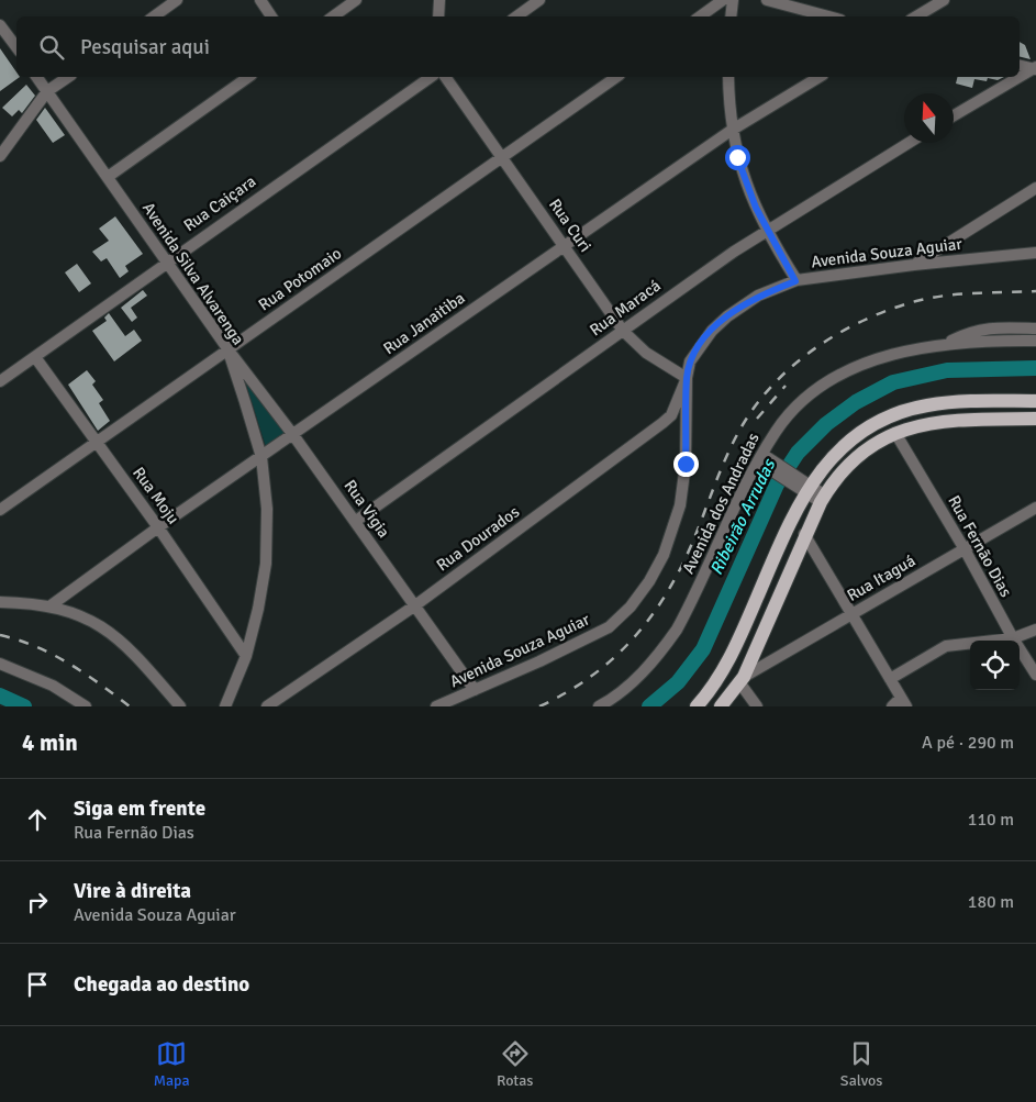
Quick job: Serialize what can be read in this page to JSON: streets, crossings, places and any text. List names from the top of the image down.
{
  "streets": {
    "street": [
      "Rua Caiçara",
      "Rua Curi",
      "Avenida Souza Aguiar",
      "Avenida Silva Alvarenga",
      "Rua Potomaio",
      "Rua Maracá",
      "Rua Janaitiba",
      "Rua Moju",
      "Avenida dos Andradas",
      "Rua Vigia",
      "Rua Dourados",
      "Rua Fernão Dias",
      "Rua Itaguá"
    ]
  },
  "crossings": [
    ["Rua Caiçara", "Avenida Silva Alvarenga"],
    ["Rua Caiçara", "Rua Moju"],
    ["Rua Curi", "Avenida Souza Aguiar"],
    ["Rua Curi", "Rua Potomaio"],
    ["Rua Curi", "Rua Maracá"],
    ["Rua Curi", "Rua Janaitiba"],
    ["Rua Curi", "Rua Dourados"],
    ["Avenida Souza Aguiar", "Rua Vigia"],
    ["Avenida Souza Aguiar", "Rua Dourados"],
    ["Avenida Silva Alvarenga", "Rua Potomaio"],
    ["Avenida Silva Alvarenga", "Rua Janaitiba"],
    ["Avenida Silva Alvarenga", "Rua Moju"],
    ["Avenida Silva Alvarenga", "Rua Vigia"],
    ["Rua Potomaio", "Rua Moju"],
    ["Rua Potomaio", "Rua Vigia"],
    ["Rua Maracá", "Rua Vigia"],
    ["Rua Janaitiba", "Rua Moju"],
    ["Rua Janaitiba", "Rua Vigia"],
    ["Rua Vigia", "Rua Dourados"],
    ["Rua Fernão Dias", "Rua Itaguá"]
  ],
  "water": ["Ribeirão Arrudas"],
  "north": "top",
  "page": {
    "search": "Pesquisar aqui",
    "heading": ["4 min", "A pé · 290 m"],
    "list": [
      ["Siga em frente", "Rua Fernão Dias", "110 m"],
      ["Vire à direita", "Avenida Souza Aguiar", "180 m"],
      "Chegada ao destino"
    ],
    "nav": ["Mapa", "Rotas", "Salvos"]
  }
}
